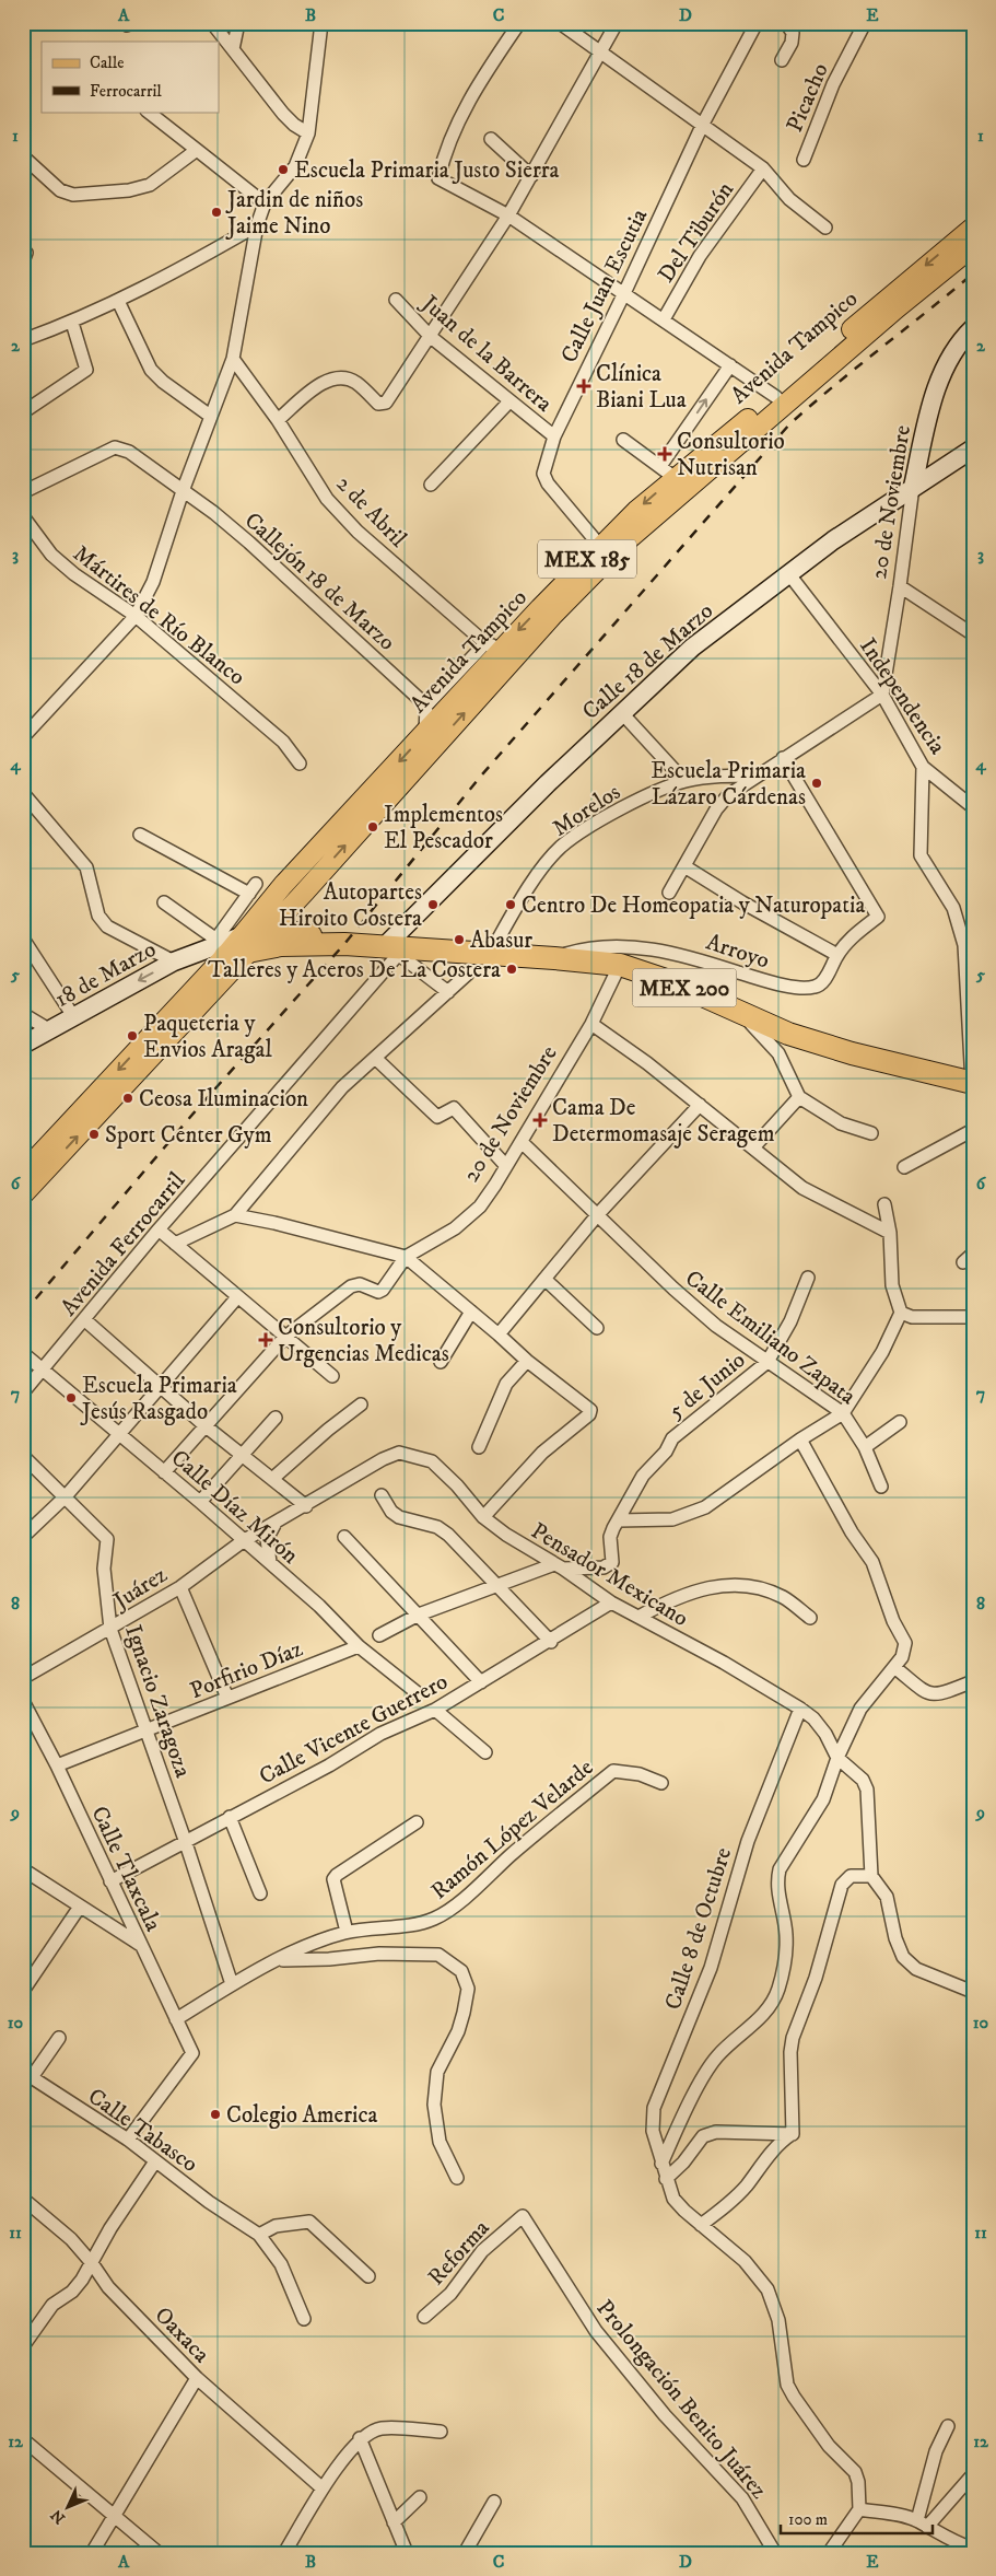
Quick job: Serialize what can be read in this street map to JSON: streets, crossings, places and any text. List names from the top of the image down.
{
  "streets": {
    "highway": ["MEX 200"],
    "main road": ["Avenida Tampico", "MEX 185"],
    "street": [
      "Picacho",
      "Del Tiburón",
      "Calle Juan Escutia",
      "Juan de la Barrera",
      "20 de Noviembre",
      "2 de Abril",
      "Callejón 18 de Marzo",
      "Mártires de Río Blanco",
      "Calle 18 de Marzo",
      "Independencia",
      "Morelos",
      "Arroyo",
      "18 de Marzo",
      "Avenida Ferrocarril",
      "Calle Emiliano Zapata",
      "5 de Junio",
      "Calle Díaz Mirón",
      "Pensador Mexicano",
      "Juárez",
      "Porfirio Díaz",
      "Ignacio Zaragoza",
      "Calle Vicente Guerrero",
      "Ramón López Velarde",
      "Calle Tlaxcala",
      "Calle 8 de Octubre",
      "Calle Tabasco",
      "Reforma",
      "Oaxaca",
      "Prolongación Benito Juárez"
    ]
  },
  "crossings": [
    ["Calle Juan Escutia", "Avenida Tampico"],
    ["Calle Juan Escutia", "Juan de la Barrera"],
    ["Avenida Tampico", "2 de Abril"],
    ["Avenida Tampico", "MEX 185"],
    ["Avenida Tampico", "MEX 200"],
    ["20 de Noviembre", "Calle 18 de Marzo"],
    ["20 de Noviembre", "Independencia"],
    ["20 de Noviembre", "MEX 200"],
    ["20 de Noviembre", "Calle Emiliano Zapata"],
    ["20 de Noviembre", "Calle Díaz Mirón"],
    ["MEX 185", "18 de Marzo"],
    ["MEX 185", "MEX 200"],
    ["Calle 18 de Marzo", "Independencia"],
    ["Calle 18 de Marzo", "MEX 200"],
    ["Calle 18 de Marzo", "Avenida Ferrocarril"],
    ["Morelos", "MEX 200"],
    ["Arroyo", "MEX 200"],
    ["18 de Marzo", "MEX 200"],
    ["MEX 200", "Avenida Ferrocarril"],
    ["Avenida Ferrocarril", "Calle Díaz Mirón"],
    ["Calle Emiliano Zapata", "5 de Junio"],
    ["5 de Junio", "Pensador Mexicano"],
    ["Calle Díaz Mirón", "Juárez"],
    ["Calle Díaz Mirón", "Porfirio Díaz"],
    ["Pensador Mexicano", "Juárez"],
    ["Pensador Mexicano", "Calle Vicente Guerrero"],
    ["Pensador Mexicano", "Calle 8 de Octubre"],
    ["Juárez", "Ignacio Zaragoza"],
    ["Porfirio Díaz", "Ignacio Zaragoza"],
    ["Porfirio Díaz", "Calle Tlaxcala"],
    ["Ignacio Zaragoza", "Calle Vicente Guerrero"],
    ["Ignacio Zaragoza", "Ramón López Velarde"],
    ["Calle Vicente Guerrero", "Calle Tlaxcala"],
    ["Ramón López Velarde", "Calle Tlaxcala"],
    ["Calle Tlaxcala", "Calle Tabasco"],
    ["Reforma", "Prolongación Benito Juárez"]
  ],
  "one_way": ["18 de Marzo"],
  "places": {
    "other": [
      "Escuela Primaria Justo Sierra",
      "Jardin de niños Jaime Nino",
      "Escuela Primaria Lázaro Cárdenas",
      "Implementos El Pescador",
      "Autopartes Hiroito Costera",
      "Centro De Homeopatia y Naturopatia",
      "Abasur",
      "Talleres y Aceros De La Costera",
      "Paqueteria y Envios Aragal",
      "Ceosa Iluminacion",
      "Sport Center Gym",
      "Escuela Primaria Jesús Rasgado",
      "Colegio America"
    ],
    "health": [
      "Clínica Biani Lua",
      "Consultorio Nutrisan",
      "Cama De Determomasaje Seragem",
      "Consultorio y Urgencias Medicas"
    ]
  },
  "legend": ["Calle", "Ferrocarril"],
  "scale_bar": "100 m",
  "north": "bottom left",
  "grid": {
    "columns": [
      "A",
      "B",
      "C",
      "D",
      "E"
    ],
    "rows": [
      "1",
      "2",
      "3",
      "4",
      "5",
      "6",
      "7",
      "8",
      "9",
      "10",
      "11",
      "12"
    ]
  }
}
